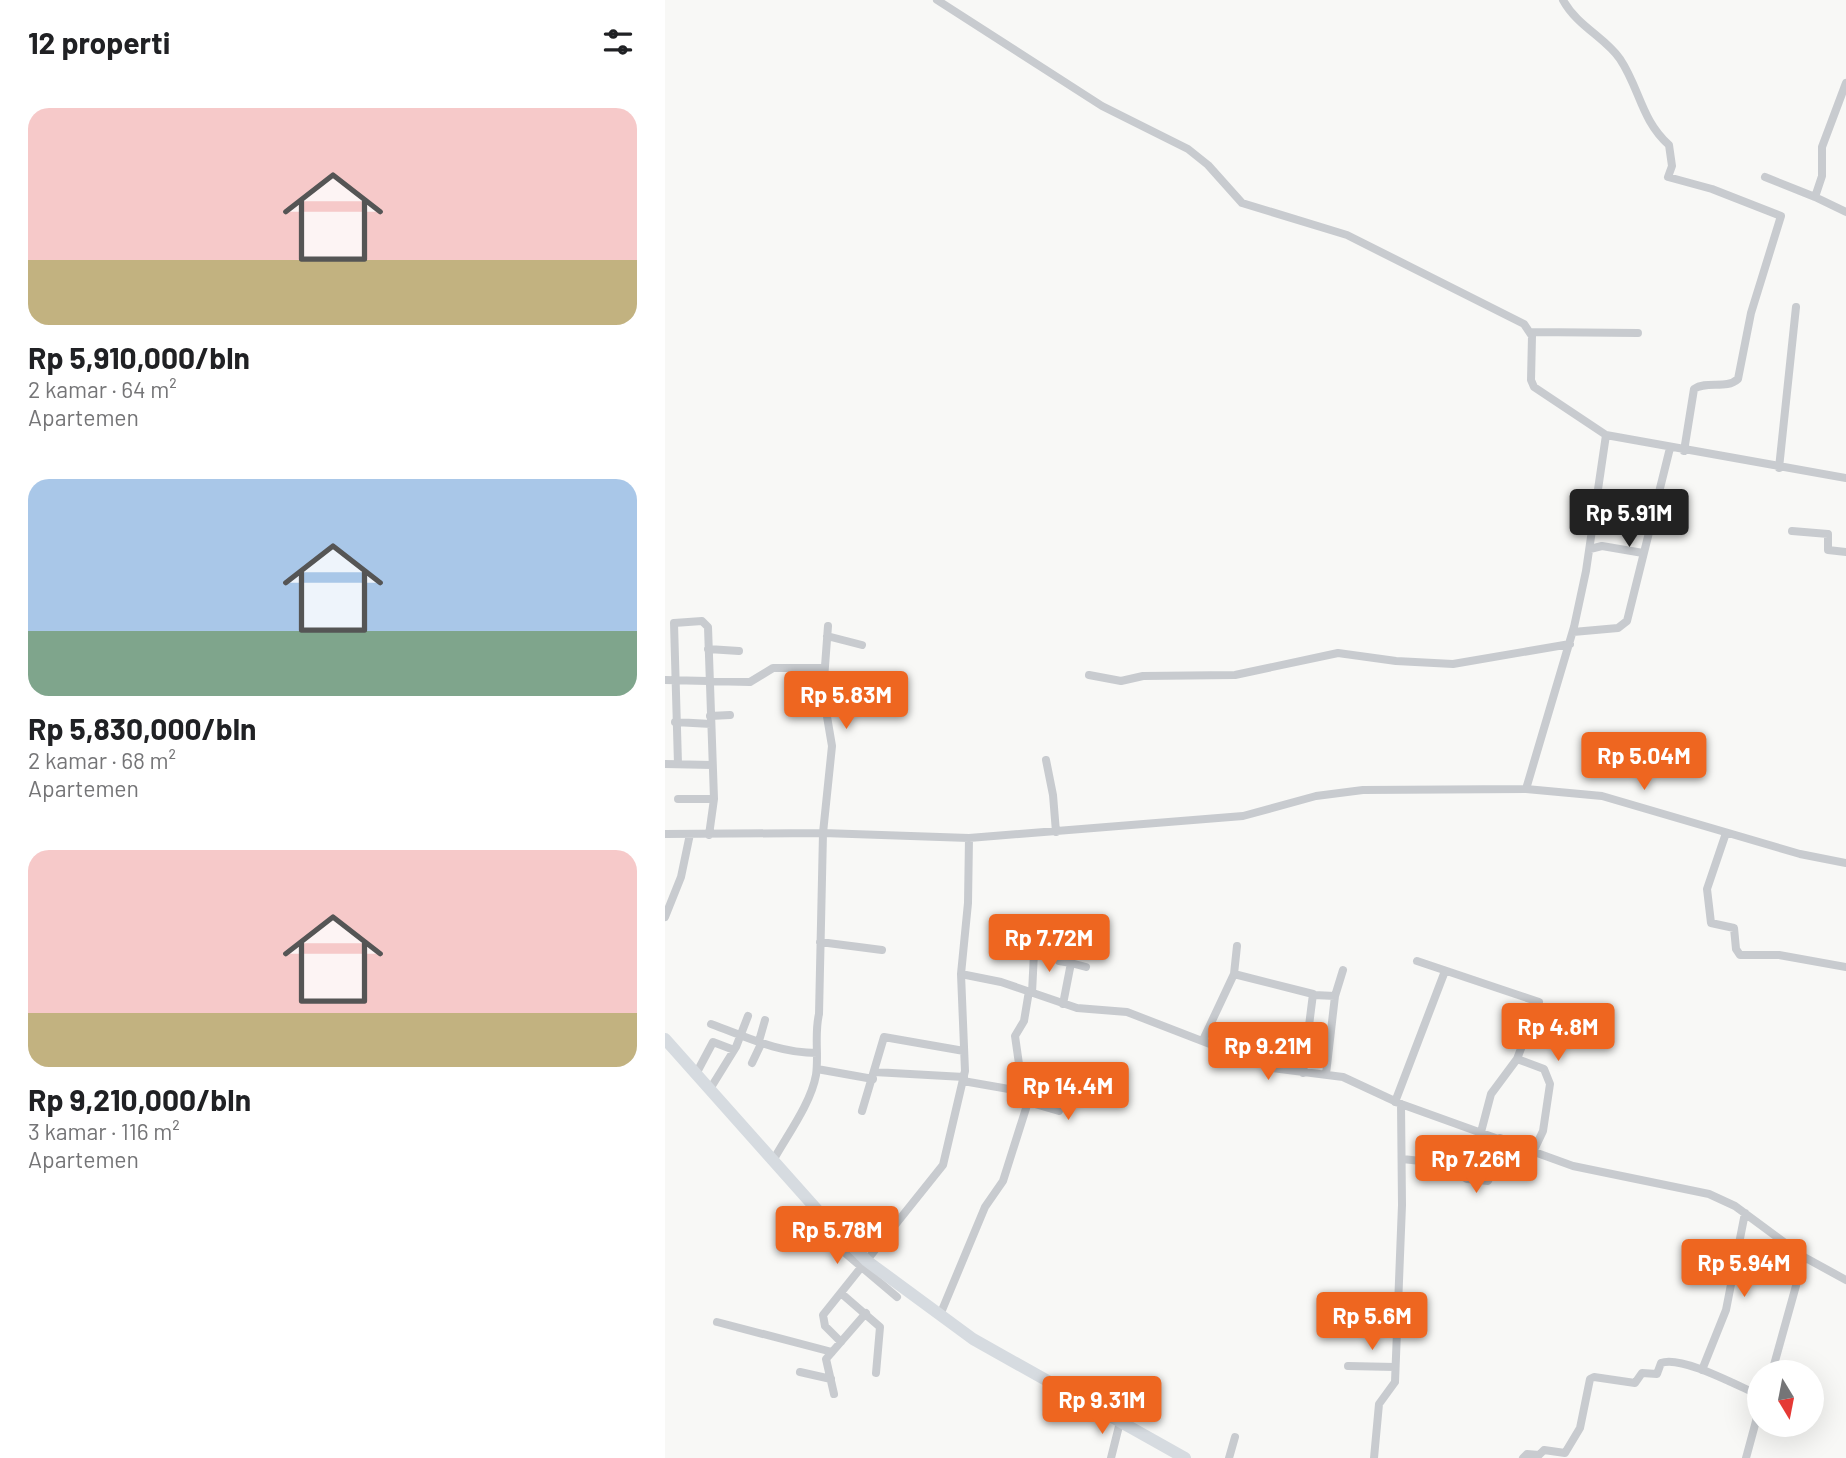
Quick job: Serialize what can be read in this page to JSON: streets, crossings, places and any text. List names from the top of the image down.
{
  "north": "bottom",
  "page": {
    "heading": "12 properti",
    "list": [
      {
        "name": "Rp 5,910,000/bln",
        "note": "2 kamar · 64 m² · Apartemen"
      },
      {
        "name": "Rp 5,830,000/bln",
        "note": "2 kamar · 68 m² · Apartemen"
      },
      {
        "name": "Rp 9,210,000/bln",
        "note": "3 kamar · 116 m² · Apartemen"
      }
    ],
    "price": [
      "Rp 5.91M",
      "Rp 5.83M",
      "Rp 5.04M",
      "Rp 7.72M",
      "Rp 4.8M",
      "Rp 9.21M",
      "Rp 14.4M",
      "Rp 7.26M",
      "Rp 5.78M",
      "Rp 5.94M",
      "Rp 5.6M",
      "Rp 9.31M"
    ]
  }
}
